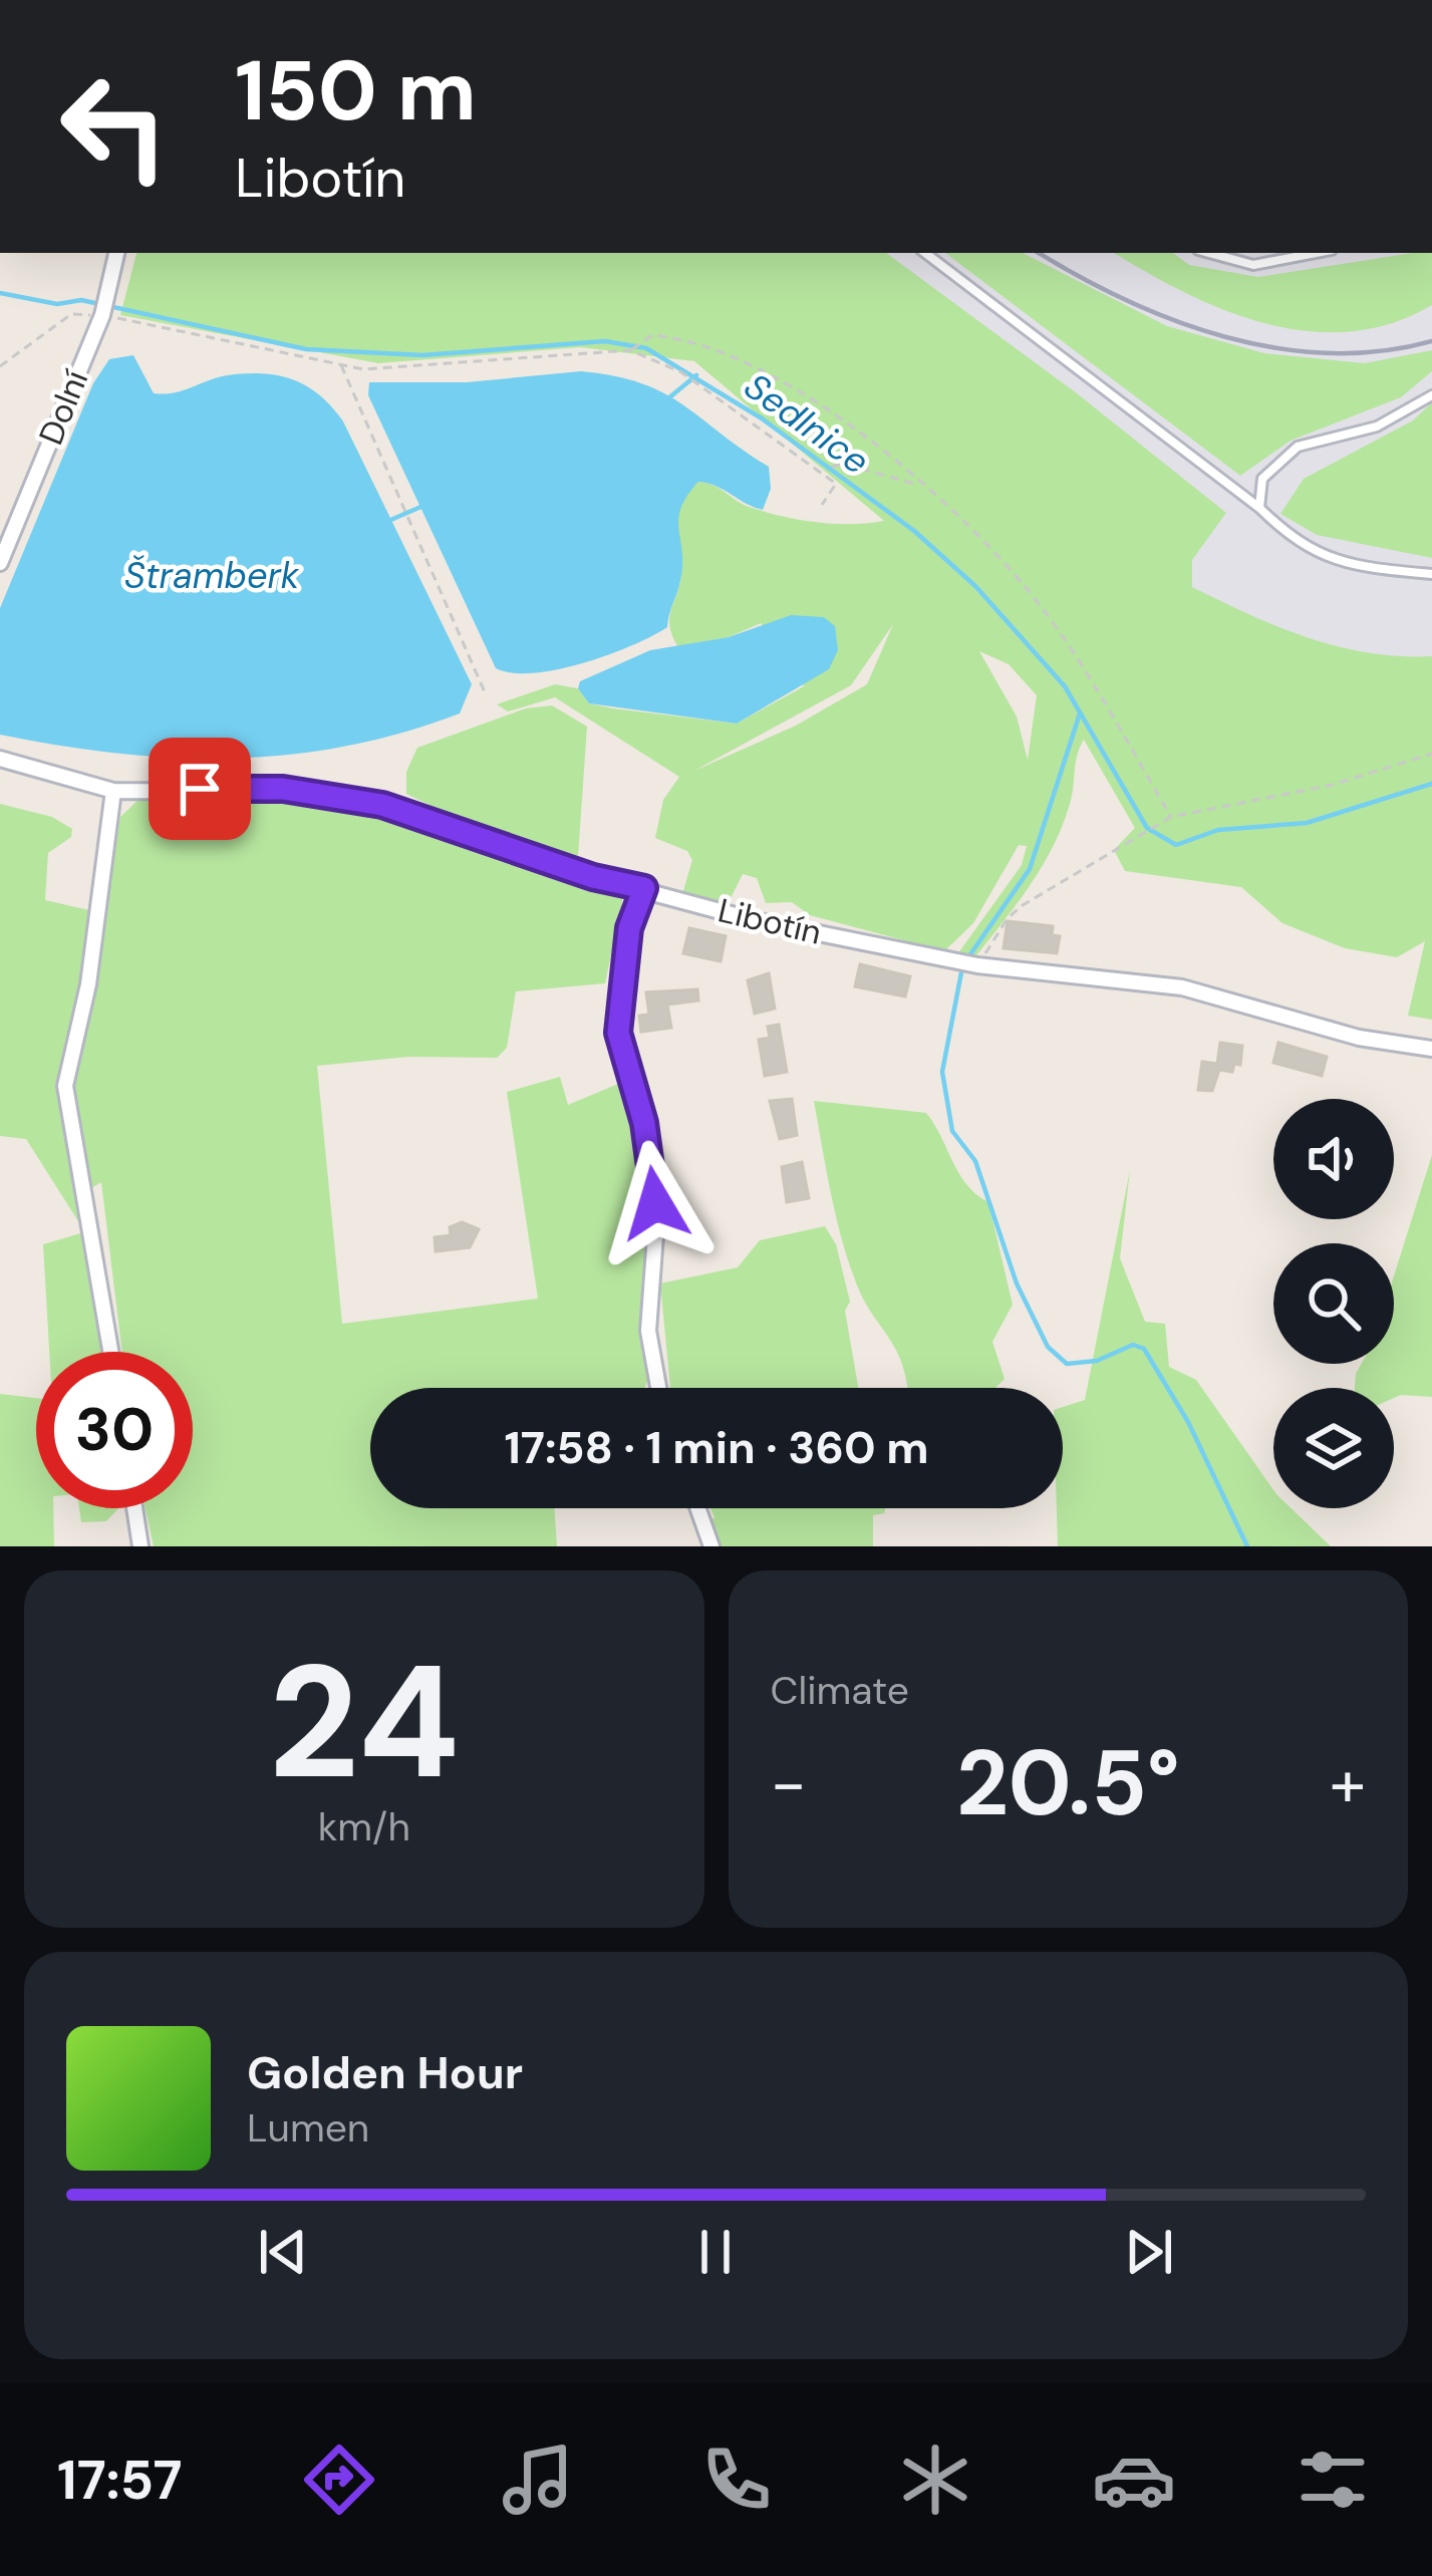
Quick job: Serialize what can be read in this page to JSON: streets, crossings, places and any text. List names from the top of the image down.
{
  "streets": {
    "street": ["Dolní", "Libotín"]
  },
  "water": ["Sedlnice", "Štramberk"],
  "page": {
    "turn": ["150 m", "Libotín"],
    "limit": "30",
    "trip": "17:58 · 1 min · 360 m",
    "tile": [
      ["24", "km/h"],
      "Climate"
    ],
    "heat": ["−", "20.5°", "+"],
    "song": ["Golden Hour", "Lumen"],
    "tabs": "17:57"
  }
}
